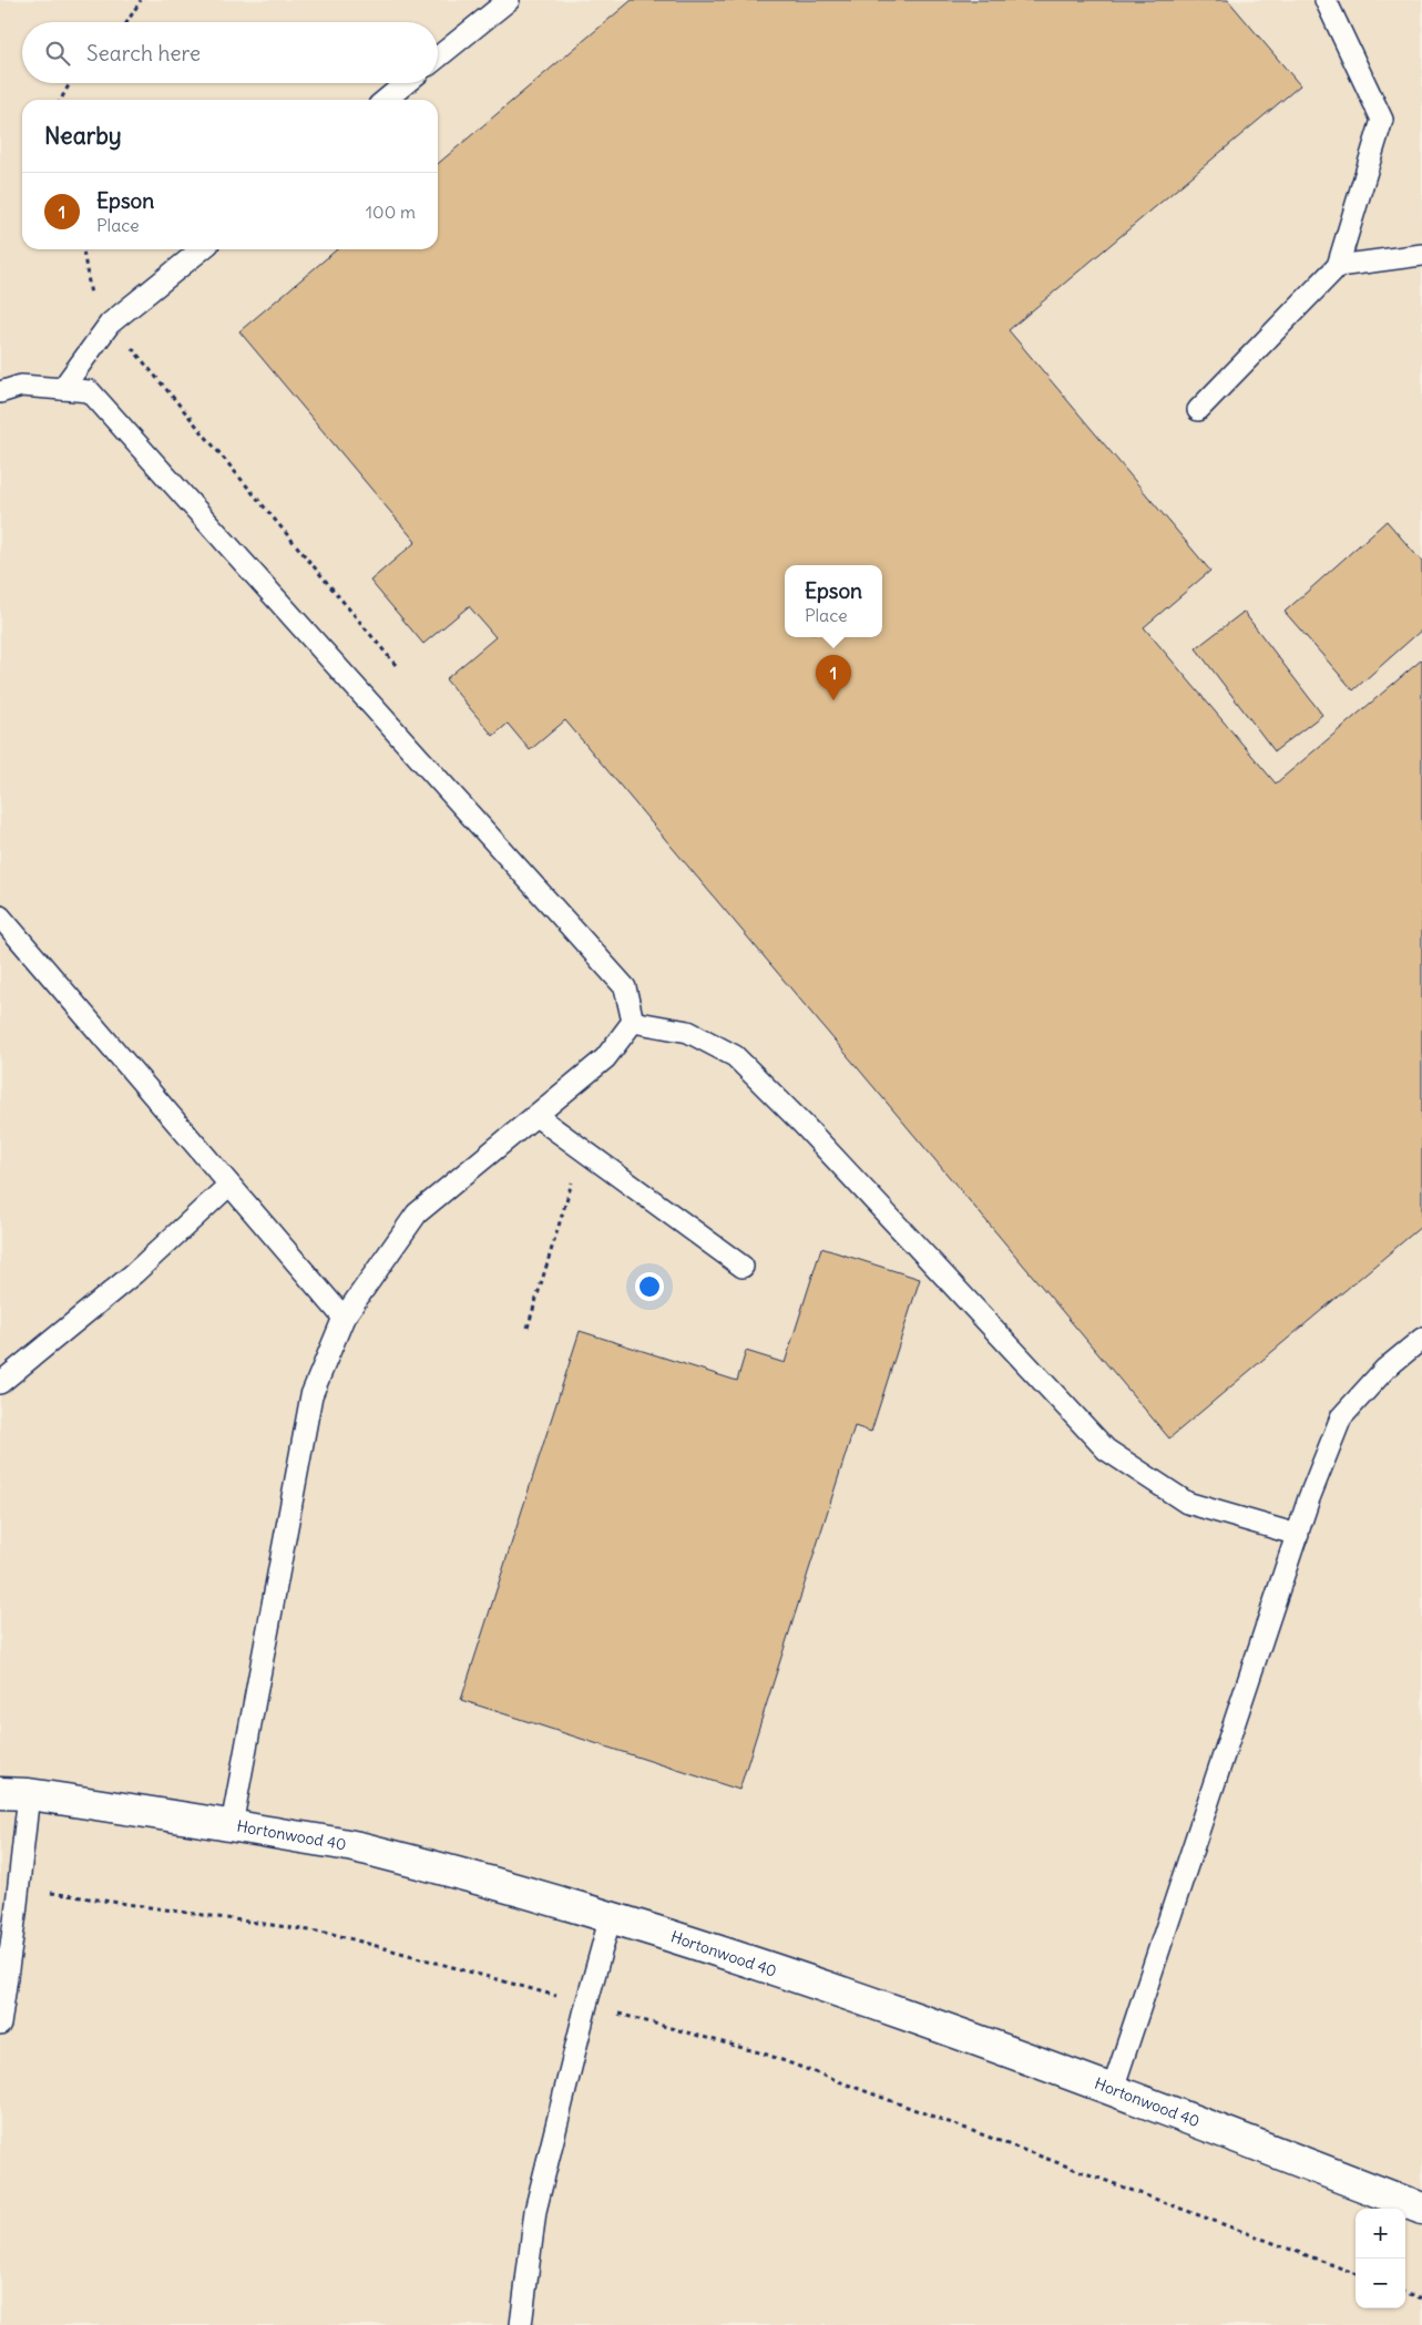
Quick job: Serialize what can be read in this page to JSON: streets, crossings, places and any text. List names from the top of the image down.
{
  "streets": {
    "street": ["Hortonwood 40"]
  },
  "page": {
    "search": "Search here",
    "heading": "Nearby",
    "list": [
      {
        "mark": "1",
        "name": "Epson",
        "note": "Place",
        "value": "100 m"
      }
    ],
    "popup": ["Epson", "Place"],
    "pins": "1",
    "map_buttons": ["+", "−"]
  }
}
